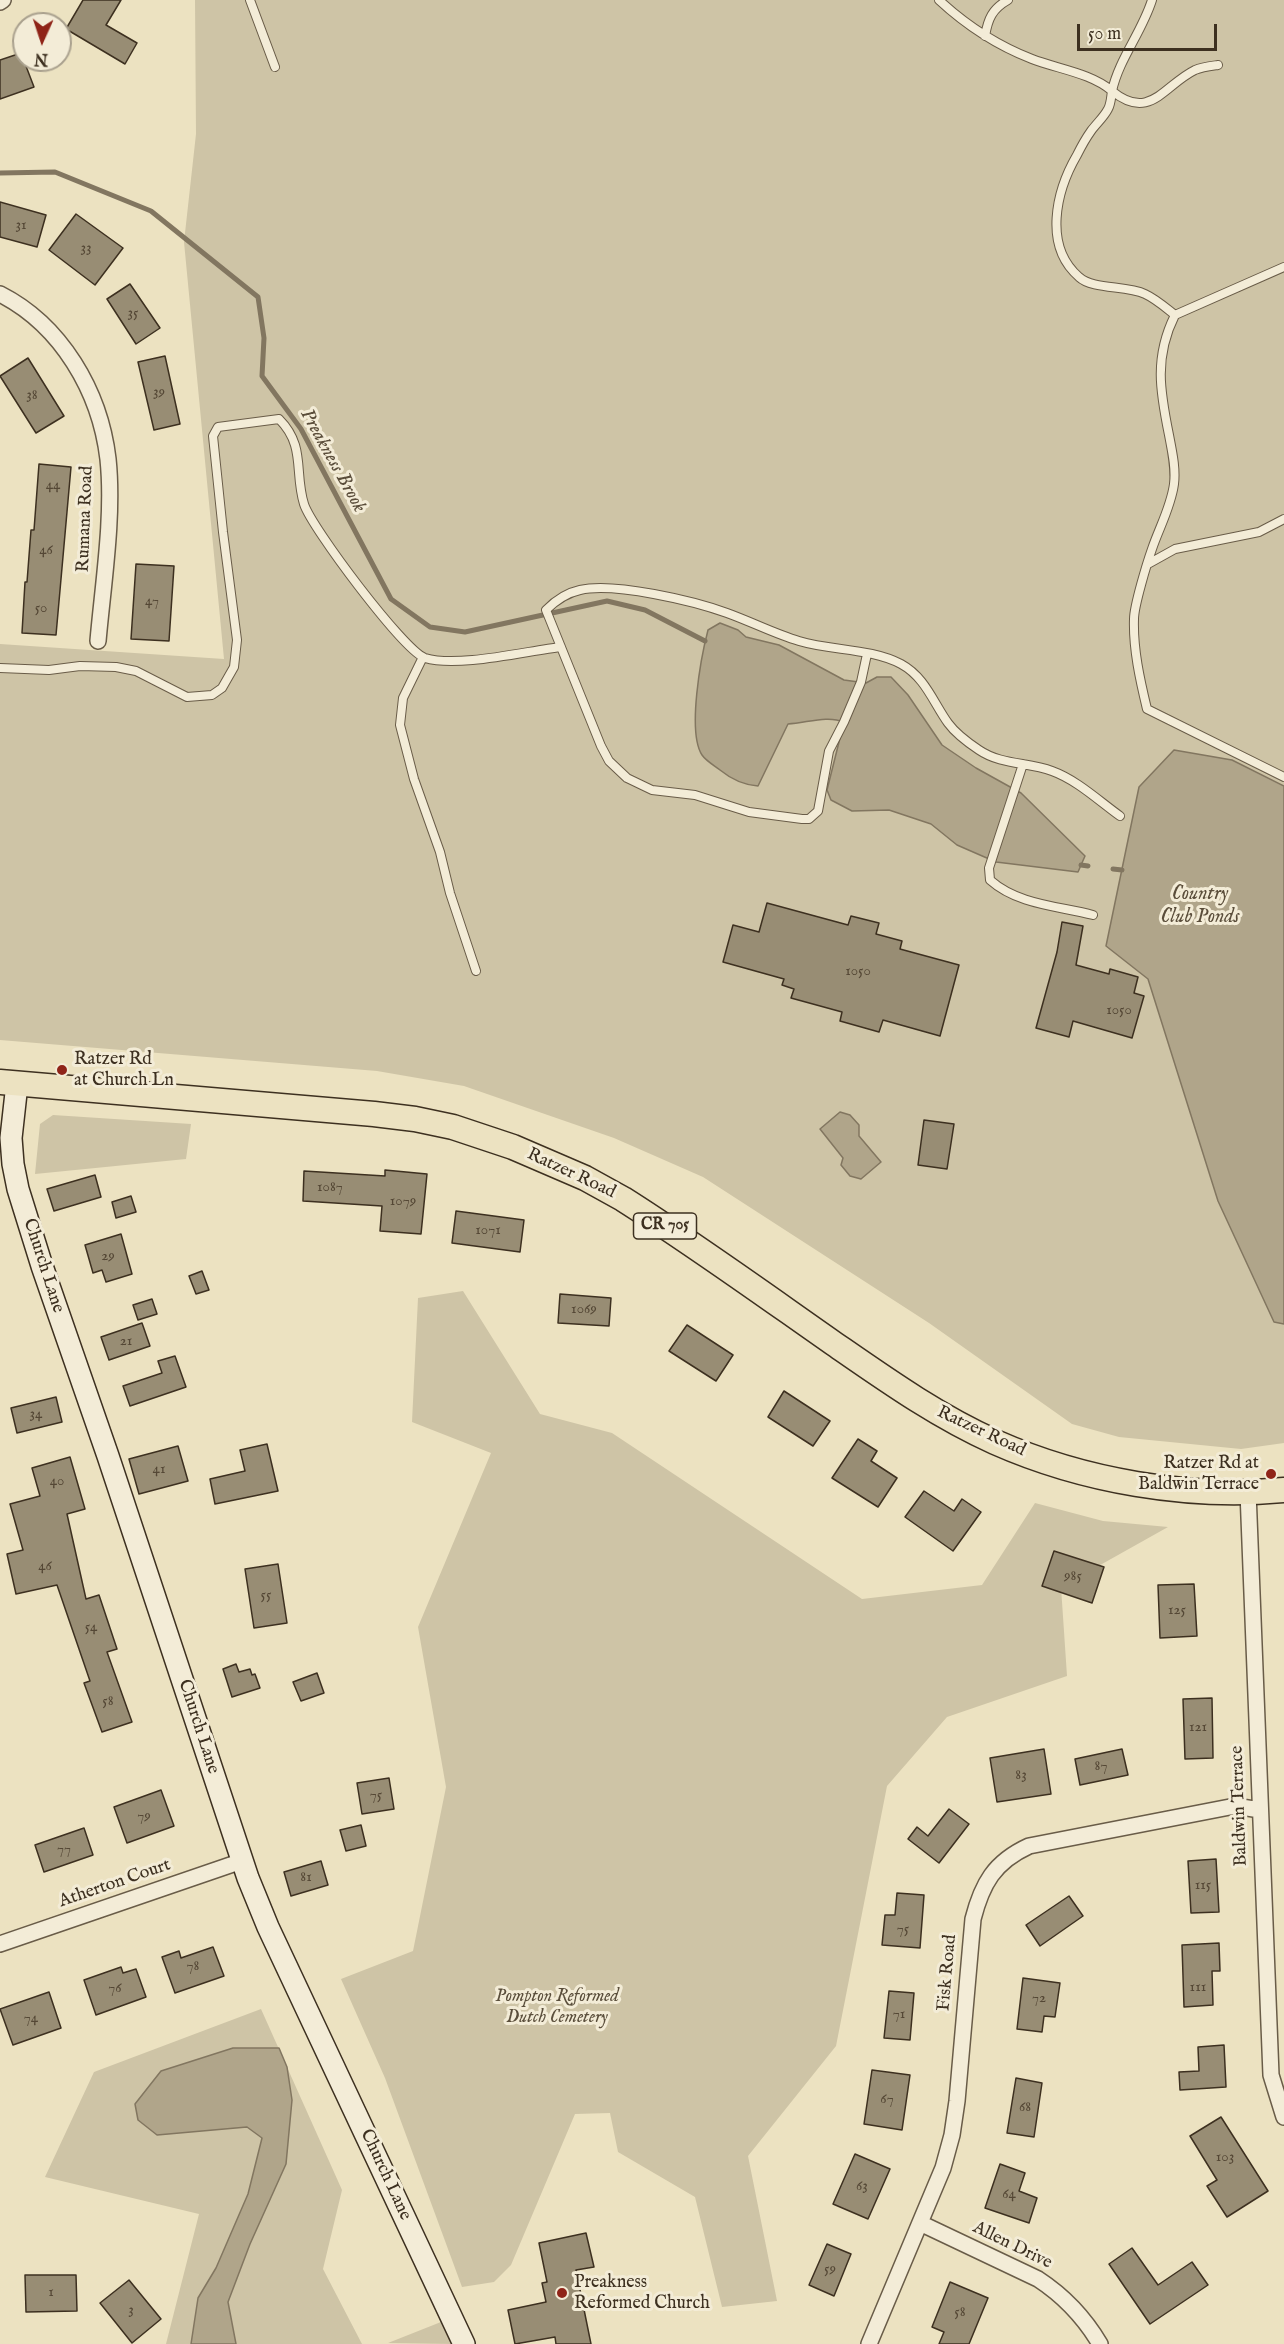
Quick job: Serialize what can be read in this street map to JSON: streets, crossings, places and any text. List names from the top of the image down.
{
  "streets": {
    "main road": ["Ratzer Road", "CR 705"],
    "street": [
      "Rumana Road",
      "Church Lane",
      "Baldwin Terrace",
      "Atherton Court",
      "Fisk Road",
      "Allen Drive"
    ]
  },
  "crossings": [
    ["Ratzer Road", "Church Lane"],
    ["Ratzer Road", "Baldwin Terrace"],
    ["Church Lane", "Atherton Court"],
    ["Baldwin Terrace", "Fisk Road"],
    ["Fisk Road", "Allen Drive"]
  ],
  "water": ["Preakness Brook", "Country Club Ponds"],
  "parks": ["Pompton Reformed Dutch Cemetery"],
  "places": ["Ratzer Rd at Church Ln", "Ratzer Rd at Baldwin Terrace", "Preakness Reformed Church"],
  "house_numbers": [
    "31",
    "33",
    "35",
    "39",
    "38",
    "44",
    "46",
    "47",
    "50",
    "1050",
    "1050",
    "1087",
    "1079",
    "1071",
    "29",
    "1069",
    "21",
    "34",
    "41",
    "40",
    "46",
    "985",
    "55",
    "125",
    "54",
    "58",
    "121",
    "87",
    "83",
    "75",
    "79",
    "77",
    "81",
    "115",
    "75",
    "78",
    "111",
    "76",
    "72",
    "71",
    "74",
    "67",
    "68",
    "103",
    "63",
    "64",
    "59",
    "1",
    "3",
    "58"
  ],
  "scale_bar": "50 m",
  "north": "bottom"
}
